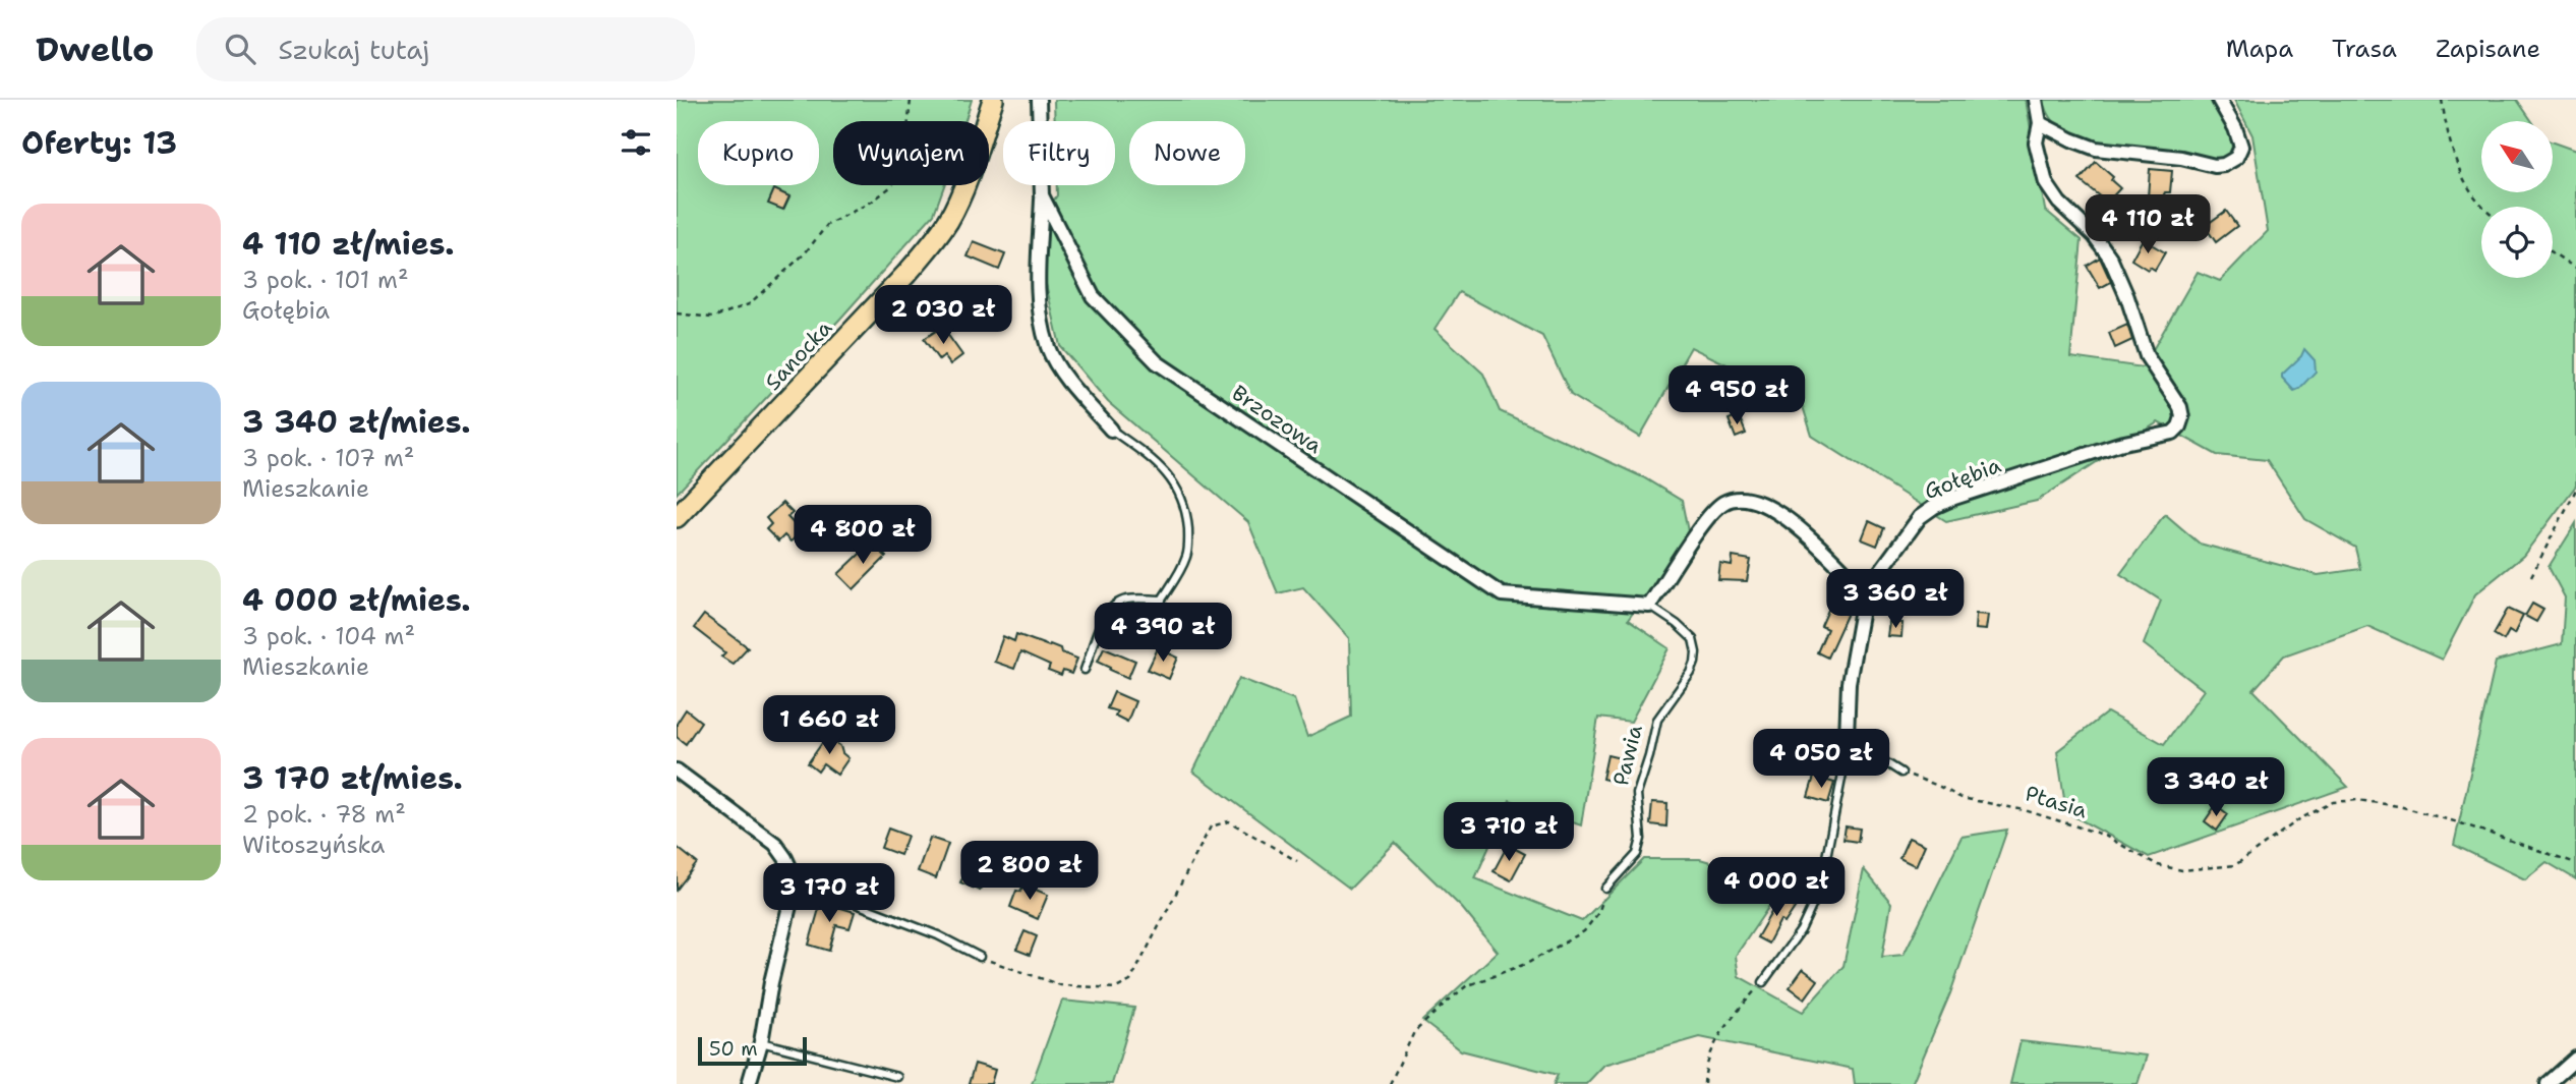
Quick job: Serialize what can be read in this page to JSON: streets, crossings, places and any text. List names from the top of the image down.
{
  "streets": {
    "main road": ["Sanocka"],
    "street": ["Brzozowa", "Gołębia"],
    "lane": ["Pawia"],
    "path": ["Ptasia"]
  },
  "crossings": [
    ["Brzozowa", "Pawia"]
  ],
  "scale_bar": "50 m",
  "north": "top left",
  "page": {
    "header": "Dwello",
    "search": "Szukaj tutaj",
    "nav": ["Mapa", "Trasa", "Zapisane"],
    "heading": "Oferty: 13",
    "chip": [
      "Kupno",
      "Wynajem",
      "Filtry",
      "Nowe"
    ],
    "list": [
      {
        "name": "4 110 zł/mies.",
        "note": "3 pok. · 101 m² · Gołębia"
      },
      {
        "name": "3 340 zł/mies.",
        "note": "3 pok. · 107 m² · Mieszkanie"
      },
      {
        "name": "4 000 zł/mies.",
        "note": "3 pok. · 104 m² · Mieszkanie"
      },
      {
        "name": "3 170 zł/mies.",
        "note": "2 pok. · 78 m² · Witoszyńska"
      }
    ],
    "price": [
      "4 110 zł",
      "2 030 zł",
      "4 950 zł",
      "4 800 zł",
      "3 360 zł",
      "4 390 zł",
      "1 660 zł",
      "4 050 zł",
      "3 340 zł",
      "3 710 zł",
      "2 800 zł",
      "4 000 zł",
      "3 170 zł"
    ],
    "scale": "50 m"
  }
}
